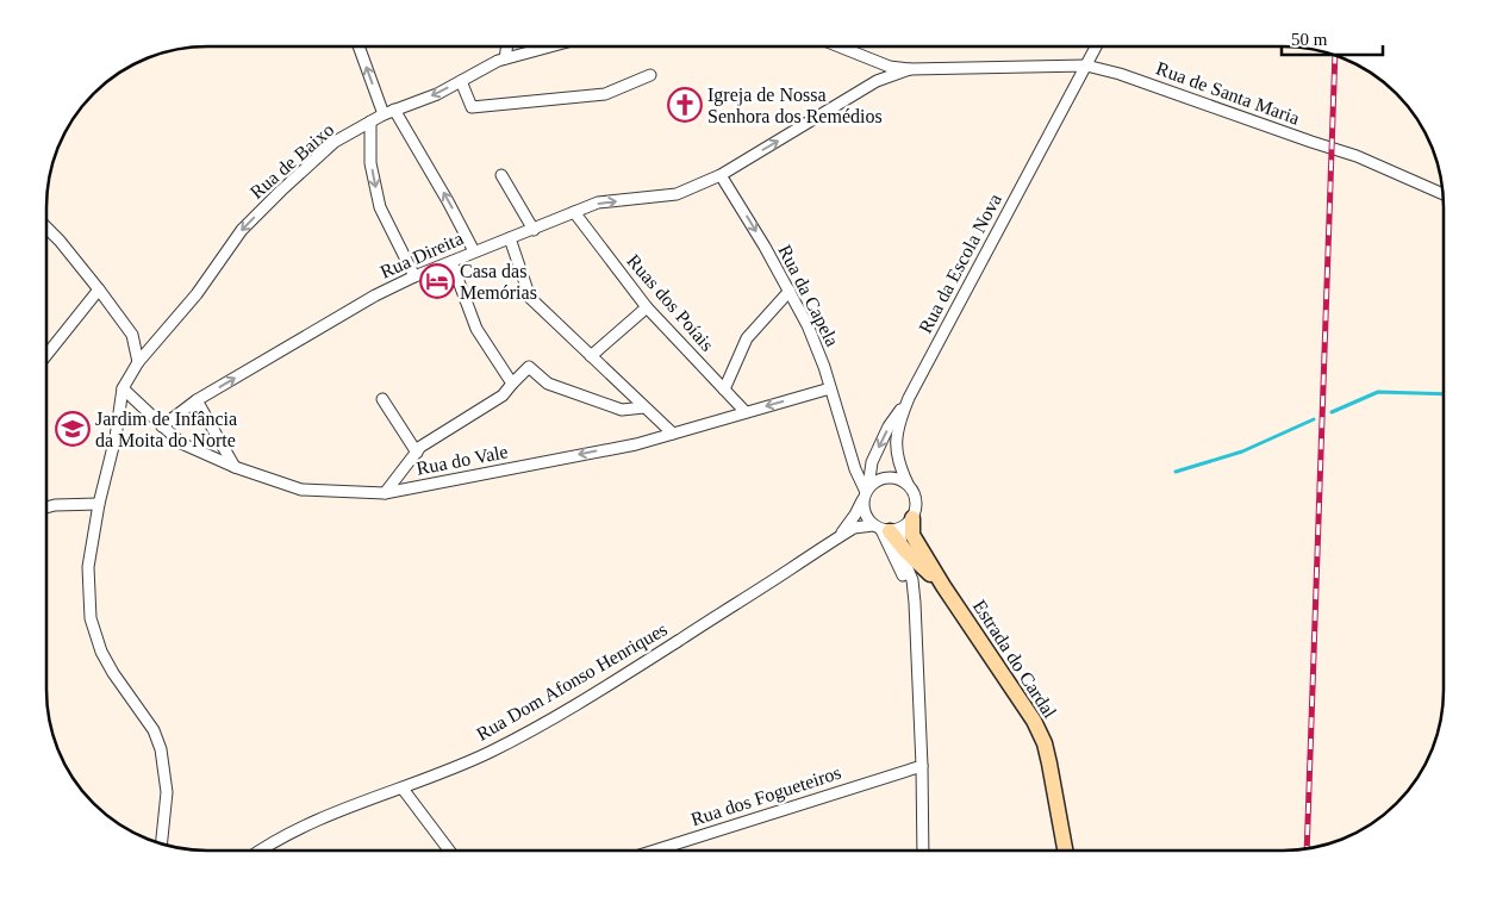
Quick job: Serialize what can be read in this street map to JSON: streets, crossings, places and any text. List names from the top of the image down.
{
  "streets": {
    "street": [
      "Rua de Santa Maria",
      "Rua de Baixo",
      "Rua Direita",
      "Rua da Escola Nova",
      "Rua da Capela",
      "Ruas dos Poíais",
      "Rua do Vale",
      "Estrada do Cardal",
      "Rua Dom Afonso Henriques",
      "Rua dos Fogueteiros"
    ]
  },
  "crossings": [
    ["Rua de Santa Maria", "Rua Direita"],
    ["Rua de Santa Maria", "Rua da Escola Nova"],
    ["Rua de Baixo", "Rua do Vale"],
    ["Rua Direita", "Rua da Capela"],
    ["Rua Direita", "Ruas dos Poíais"],
    ["Rua Direita", "Rua do Vale"],
    ["Rua da Escola Nova", "Rua da Capela"],
    ["Rua da Escola Nova", "Estrada do Cardal"],
    ["Rua da Escola Nova", "Rua Dom Afonso Henriques"],
    ["Rua da Capela", "Rua do Vale"],
    ["Rua da Capela", "Estrada do Cardal"],
    ["Rua da Capela", "Rua Dom Afonso Henriques"],
    ["Ruas dos Poíais", "Rua do Vale"],
    ["Estrada do Cardal", "Rua Dom Afonso Henriques"]
  ],
  "one_way": ["Rua de Baixo", "Rua Direita"],
  "places": {
    "church": ["Igreja de Nossa Senhora dos Remédios"],
    "hotel": ["Casa das Memórias"],
    "school or university": ["Jardim de Infância da Moita do Norte"]
  },
  "scale_bar": "50 m"
}
